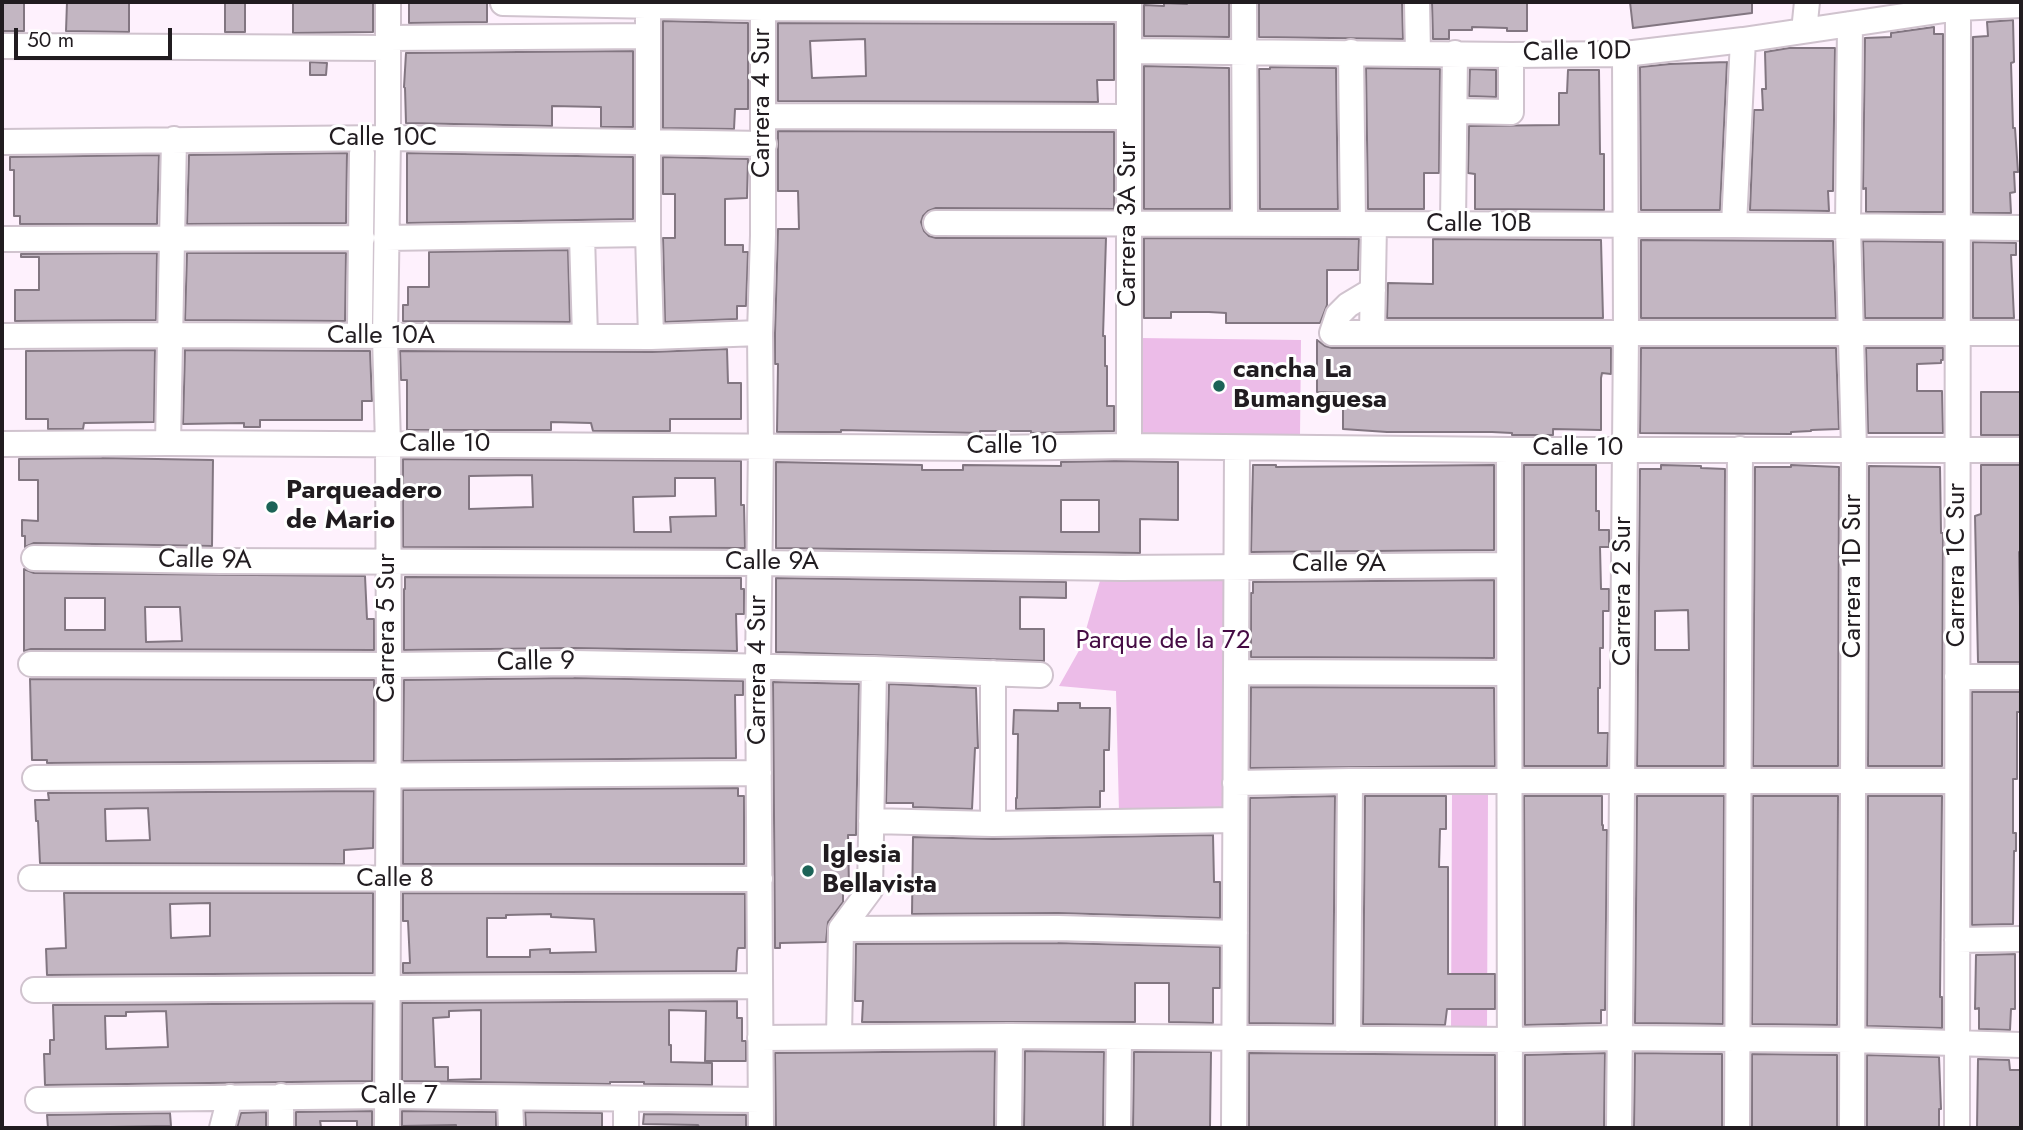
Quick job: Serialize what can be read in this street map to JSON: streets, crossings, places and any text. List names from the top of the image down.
{
  "streets": {
    "street": [
      "Calle 10D",
      "Carrera 4 Sur",
      "Calle 10C",
      "Carrera 3A Sur",
      "Calle 10B",
      "Calle 10A",
      "Calle 10",
      "Calle 9A",
      "Carrera 1C Sur",
      "Carrera 1D Sur",
      "Carrera 2 Sur",
      "Carrera 5 Sur",
      "Calle 9",
      "Calle 8",
      "Calle 7"
    ]
  },
  "crossings": [
    ["Calle 10D", "Carrera 3A Sur"],
    ["Calle 10D", "Carrera 1C Sur"],
    ["Calle 10D", "Carrera 1D Sur"],
    ["Calle 10D", "Carrera 2 Sur"],
    ["Carrera 4 Sur", "Calle 10C"],
    ["Carrera 4 Sur", "Calle 10A"],
    ["Carrera 4 Sur", "Calle 10"],
    ["Carrera 4 Sur", "Calle 9A"],
    ["Carrera 4 Sur", "Calle 9"],
    ["Carrera 4 Sur", "Calle 8"],
    ["Carrera 4 Sur", "Calle 7"],
    ["Calle 10C", "Carrera 5 Sur"],
    ["Carrera 3A Sur", "Calle 10B"],
    ["Carrera 3A Sur", "Calle 10"],
    ["Calle 10B", "Carrera 1C Sur"],
    ["Calle 10B", "Carrera 1D Sur"],
    ["Calle 10B", "Carrera 2 Sur"],
    ["Calle 10A", "Carrera 5 Sur"],
    ["Calle 10", "Carrera 1C Sur"],
    ["Calle 10", "Carrera 1D Sur"],
    ["Calle 10", "Carrera 2 Sur"],
    ["Calle 10", "Carrera 5 Sur"],
    ["Calle 9A", "Carrera 5 Sur"],
    ["Carrera 5 Sur", "Calle 9"],
    ["Carrera 5 Sur", "Calle 8"],
    ["Carrera 5 Sur", "Calle 7"]
  ],
  "parks": ["Parque de la 72"],
  "places": ["cancha La Bumanguesa", "Parqueadero de Mario", "Iglesia Bellavista"],
  "scale_bar": "50 m"
}
